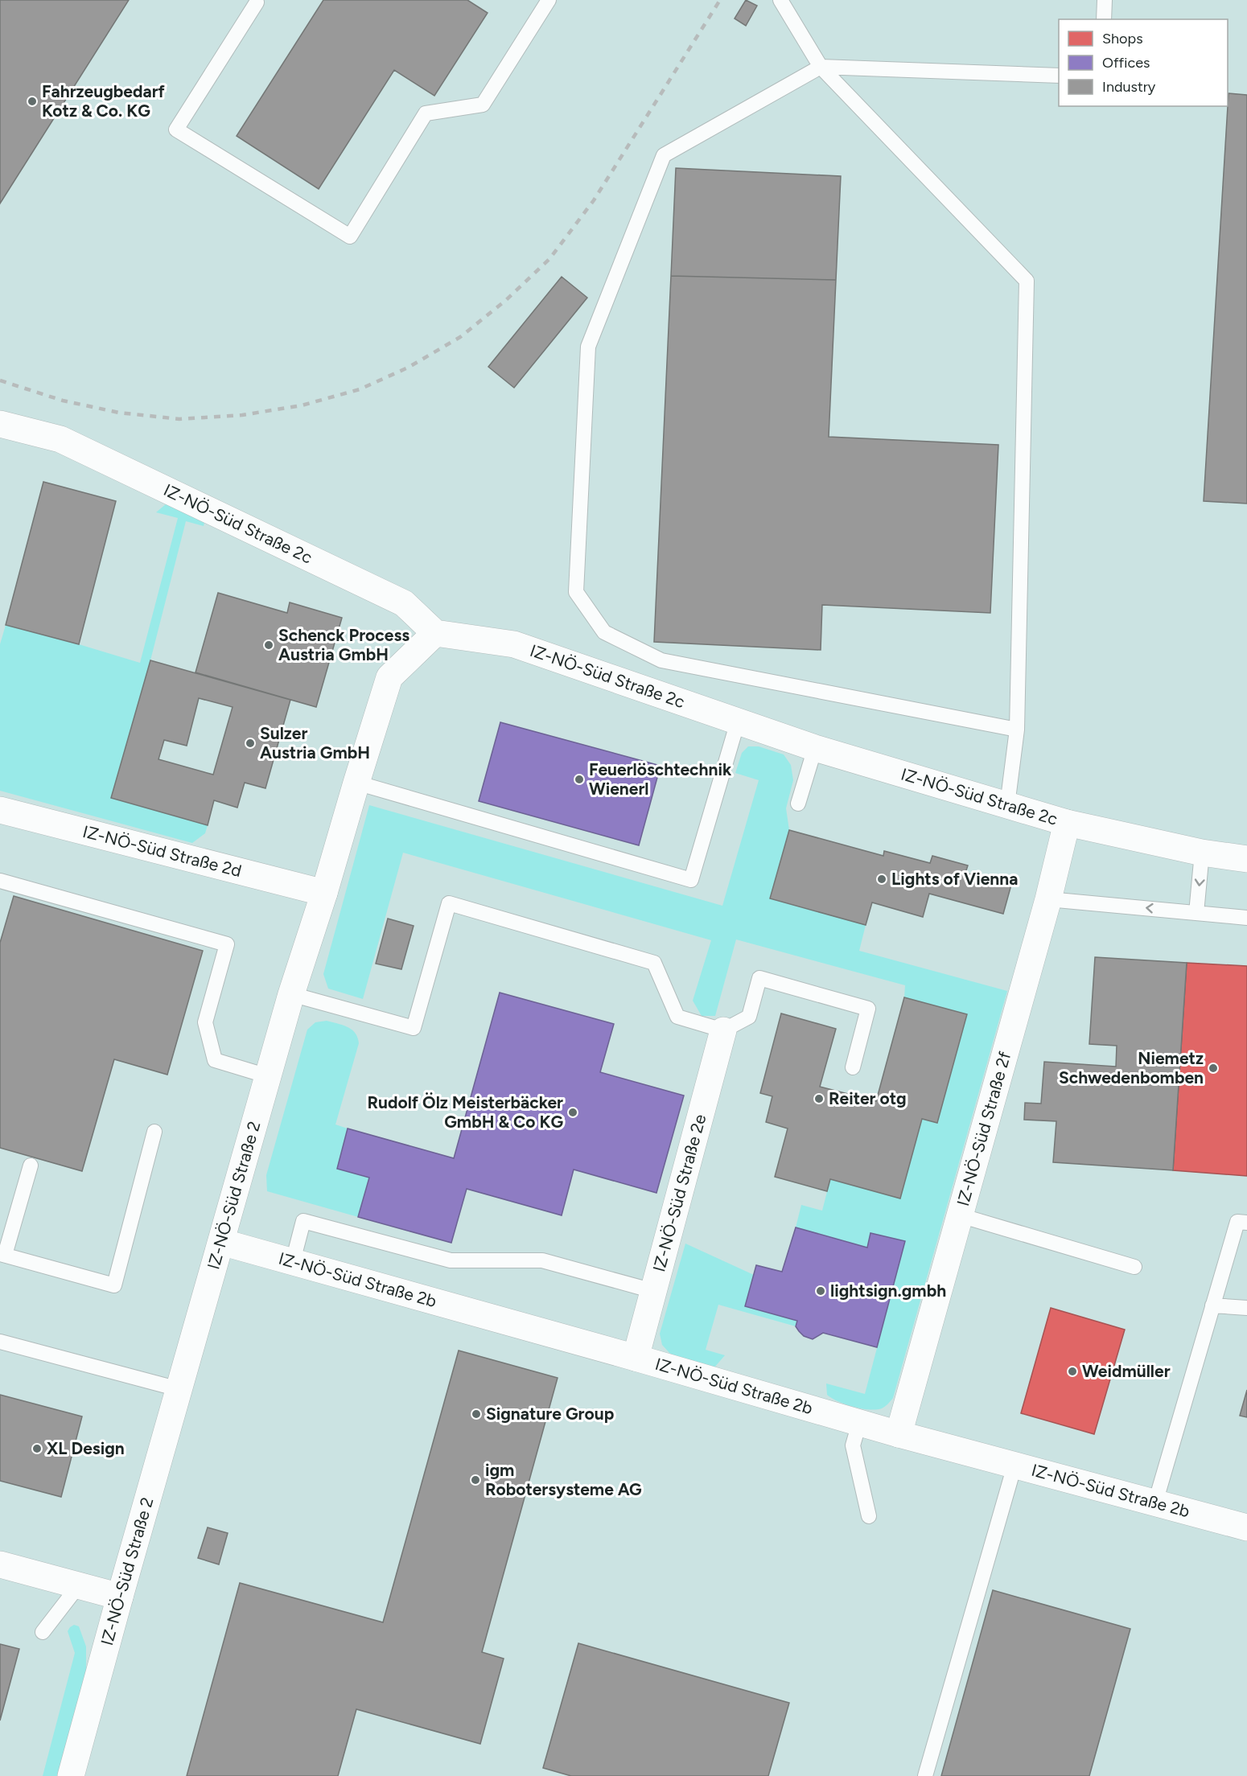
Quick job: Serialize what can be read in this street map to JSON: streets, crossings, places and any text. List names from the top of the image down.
{
  "streets": {
    "street": [
      "IZ-NÖ-Süd Straße 2c",
      "IZ-NÖ-Süd Straße 2d",
      "IZ-NÖ-Süd Straße 2f",
      "IZ-NÖ-Süd Straße 2e",
      "IZ-NÖ-Süd Straße 2",
      "IZ-NÖ-Süd Straße 2b"
    ]
  },
  "crossings": [
    ["IZ-NÖ-Süd Straße 2c", "IZ-NÖ-Süd Straße 2f"],
    ["IZ-NÖ-Süd Straße 2c", "IZ-NÖ-Süd Straße 2"],
    ["IZ-NÖ-Süd Straße 2d", "IZ-NÖ-Süd Straße 2"],
    ["IZ-NÖ-Süd Straße 2f", "IZ-NÖ-Süd Straße 2b"],
    ["IZ-NÖ-Süd Straße 2e", "IZ-NÖ-Süd Straße 2b"],
    ["IZ-NÖ-Süd Straße 2", "IZ-NÖ-Süd Straße 2b"]
  ],
  "places": [
    "Fahrzeugbedarf Kotz & Co. KG",
    "Schenck Process Austria GmbH",
    "Sulzer Austria GmbH",
    "Feuerlöschtechnik Wienerl",
    "Lights of Vienna",
    "Niemetz Schwedenbomben",
    "Reiter otg",
    "Rudolf Ölz Meisterbäcker GmbH & Co KG",
    "lightsign.gmbh",
    "Weidmüller",
    "Signature Group",
    "XL Design",
    "igm Robotersysteme AG"
  ],
  "legend": ["Shops", "Offices", "Industry"]
}
